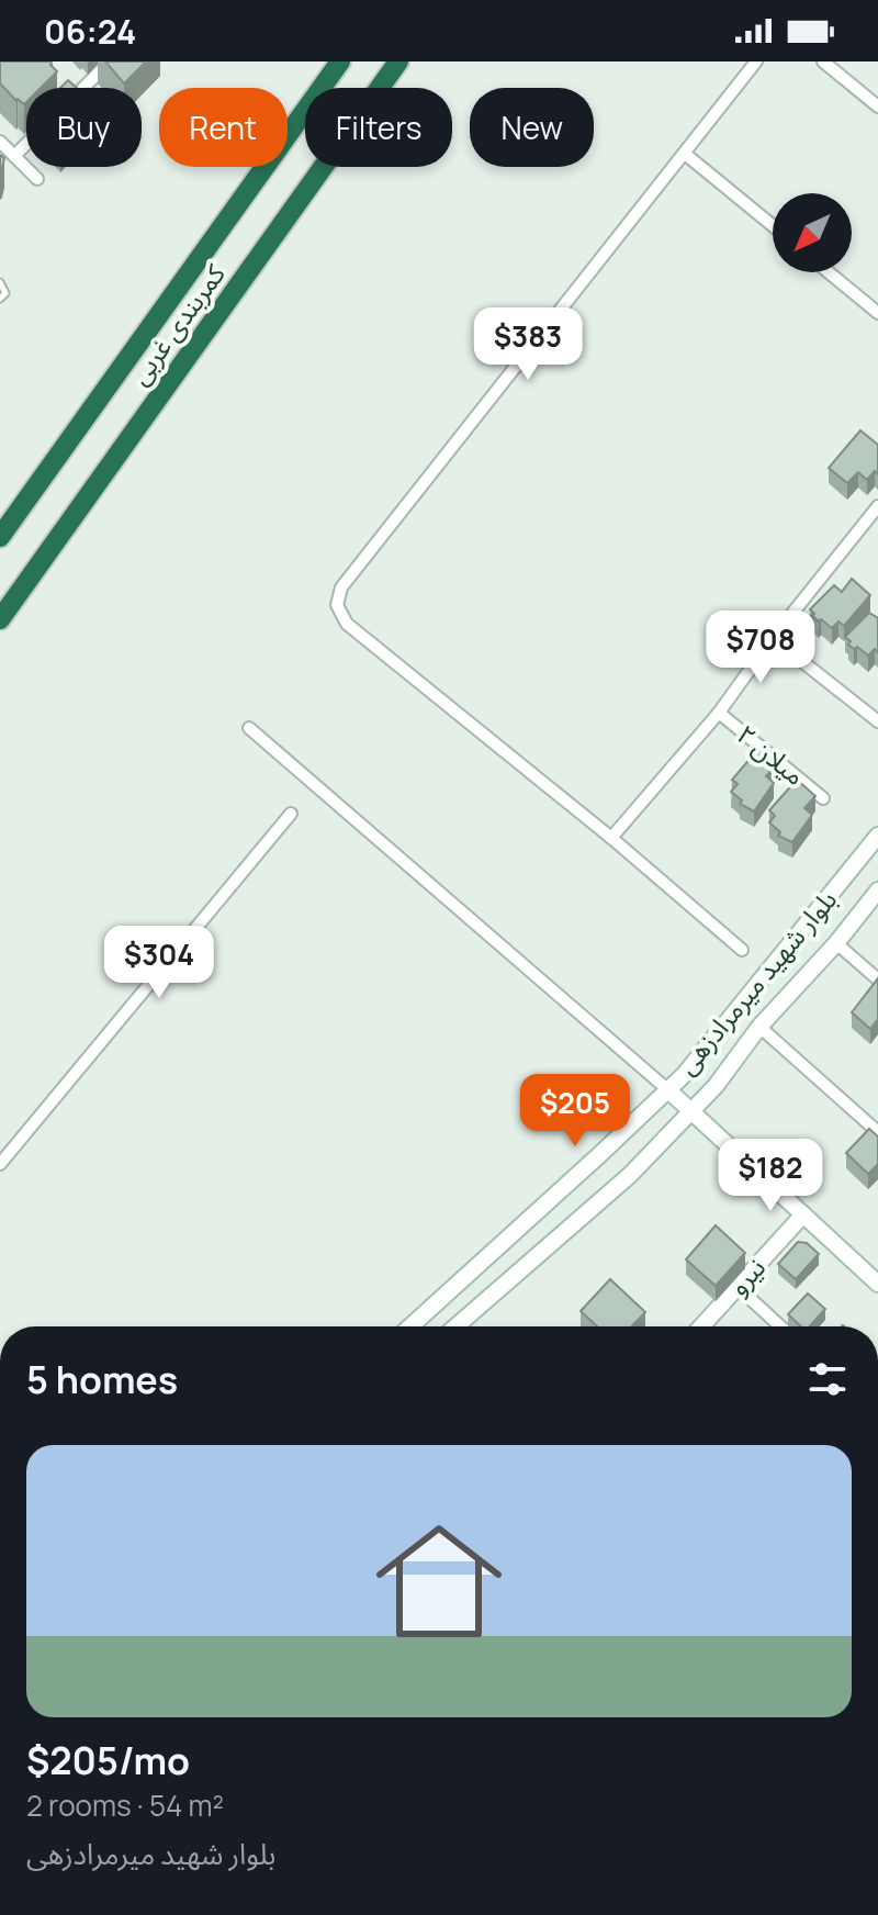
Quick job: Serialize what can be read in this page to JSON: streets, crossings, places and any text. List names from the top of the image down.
{
  "streets": {
    "highway": ["کمربندی غربی"],
    "main road": ["بلوار شهید میرمرادزهی", "نیرو"],
    "street": ["میلان ۲"]
  },
  "north": "bottom left",
  "page": {
    "status": "06:24",
    "chip": [
      "Buy",
      "Rent",
      "Filters",
      "New"
    ],
    "price": [
      "$383",
      "$708",
      "$304",
      "$205",
      "$182"
    ],
    "heading": "5 homes",
    "list": [
      {
        "name": "$205/mo",
        "note": "2 rooms · 54 m² · بلوار شهید میرمرادزهی"
      }
    ]
  }
}
